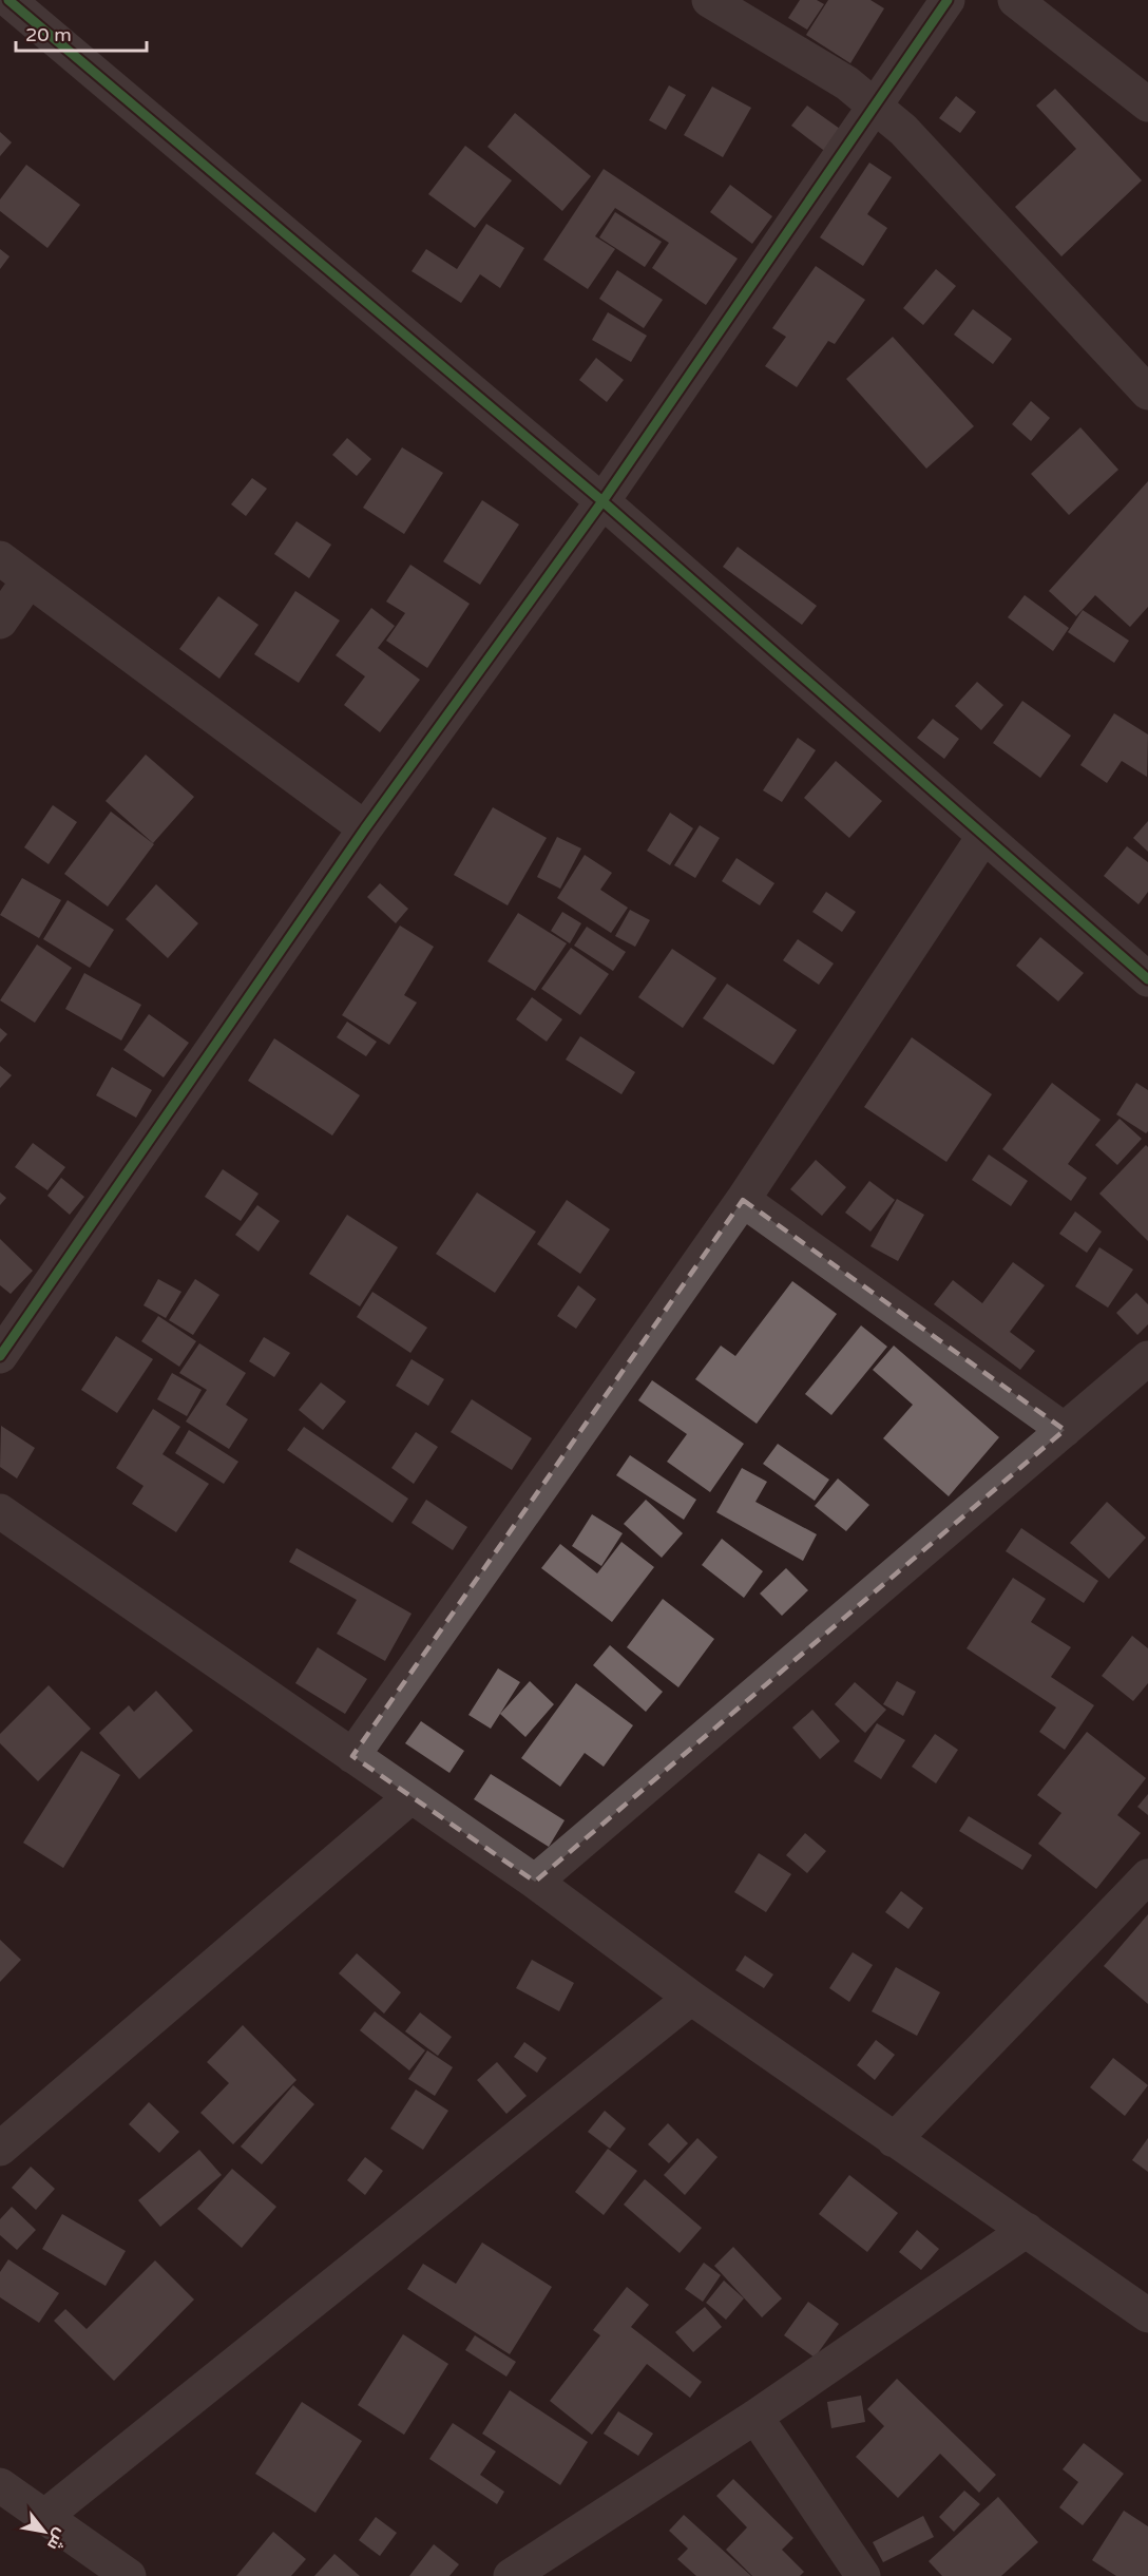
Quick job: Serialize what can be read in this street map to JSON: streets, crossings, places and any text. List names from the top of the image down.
{
  "scale_bar": "20 m",
  "north": "bottom right"
}
